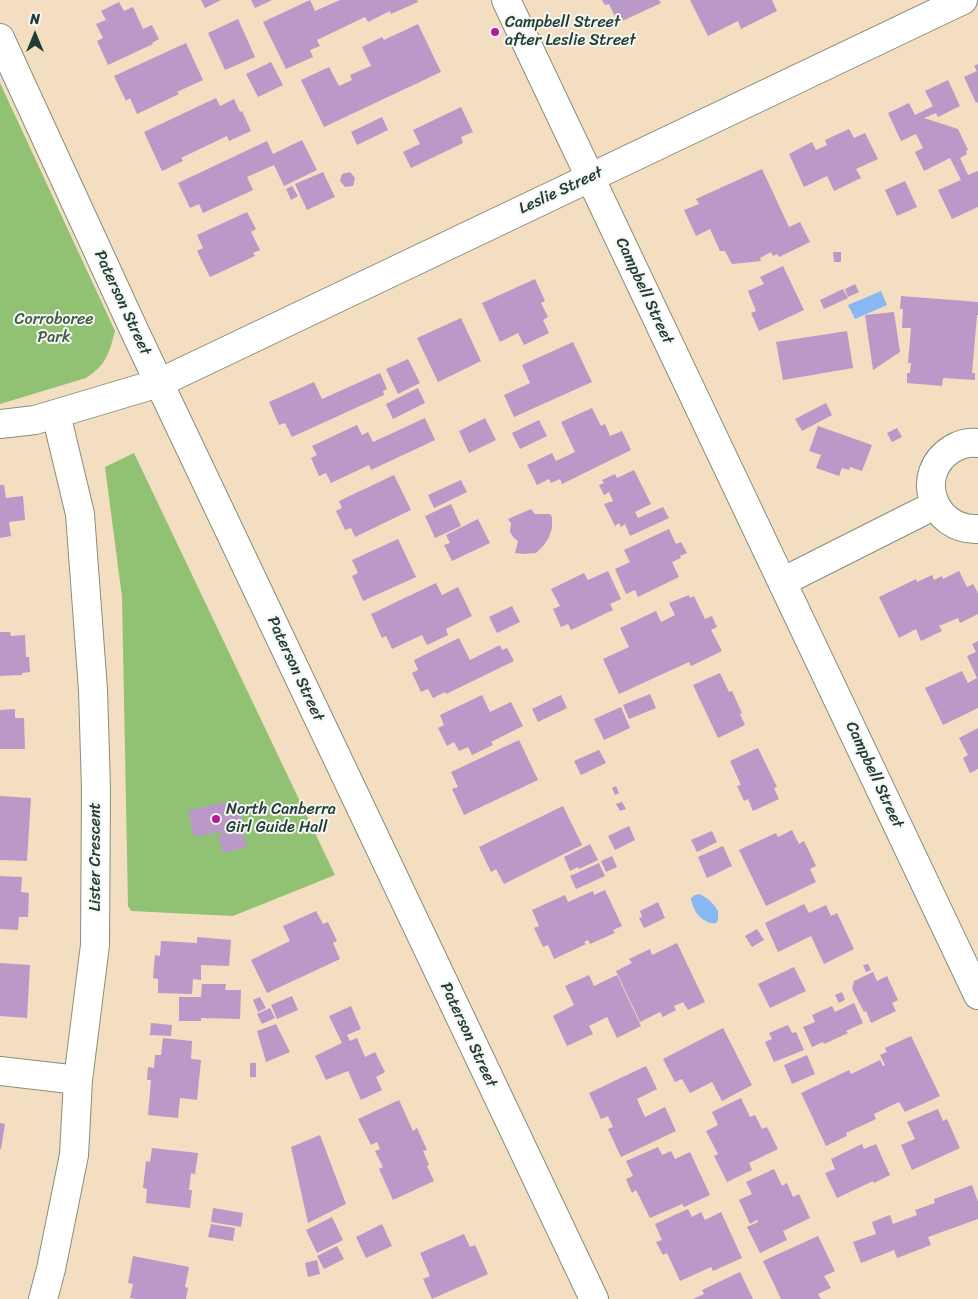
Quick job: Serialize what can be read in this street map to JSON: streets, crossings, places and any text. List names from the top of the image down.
{
  "streets": {
    "street": [
      "Leslie Street",
      "Campbell Street",
      "Paterson Street",
      "Lister Crescent"
    ]
  },
  "crossings": [
    ["Leslie Street", "Campbell Street"],
    ["Leslie Street", "Paterson Street"]
  ],
  "parks": ["Corroboree Park"],
  "places": ["Campbell Street after Leslie Street", "North Canberra Girl Guide Hall"],
  "north": "top"
}
